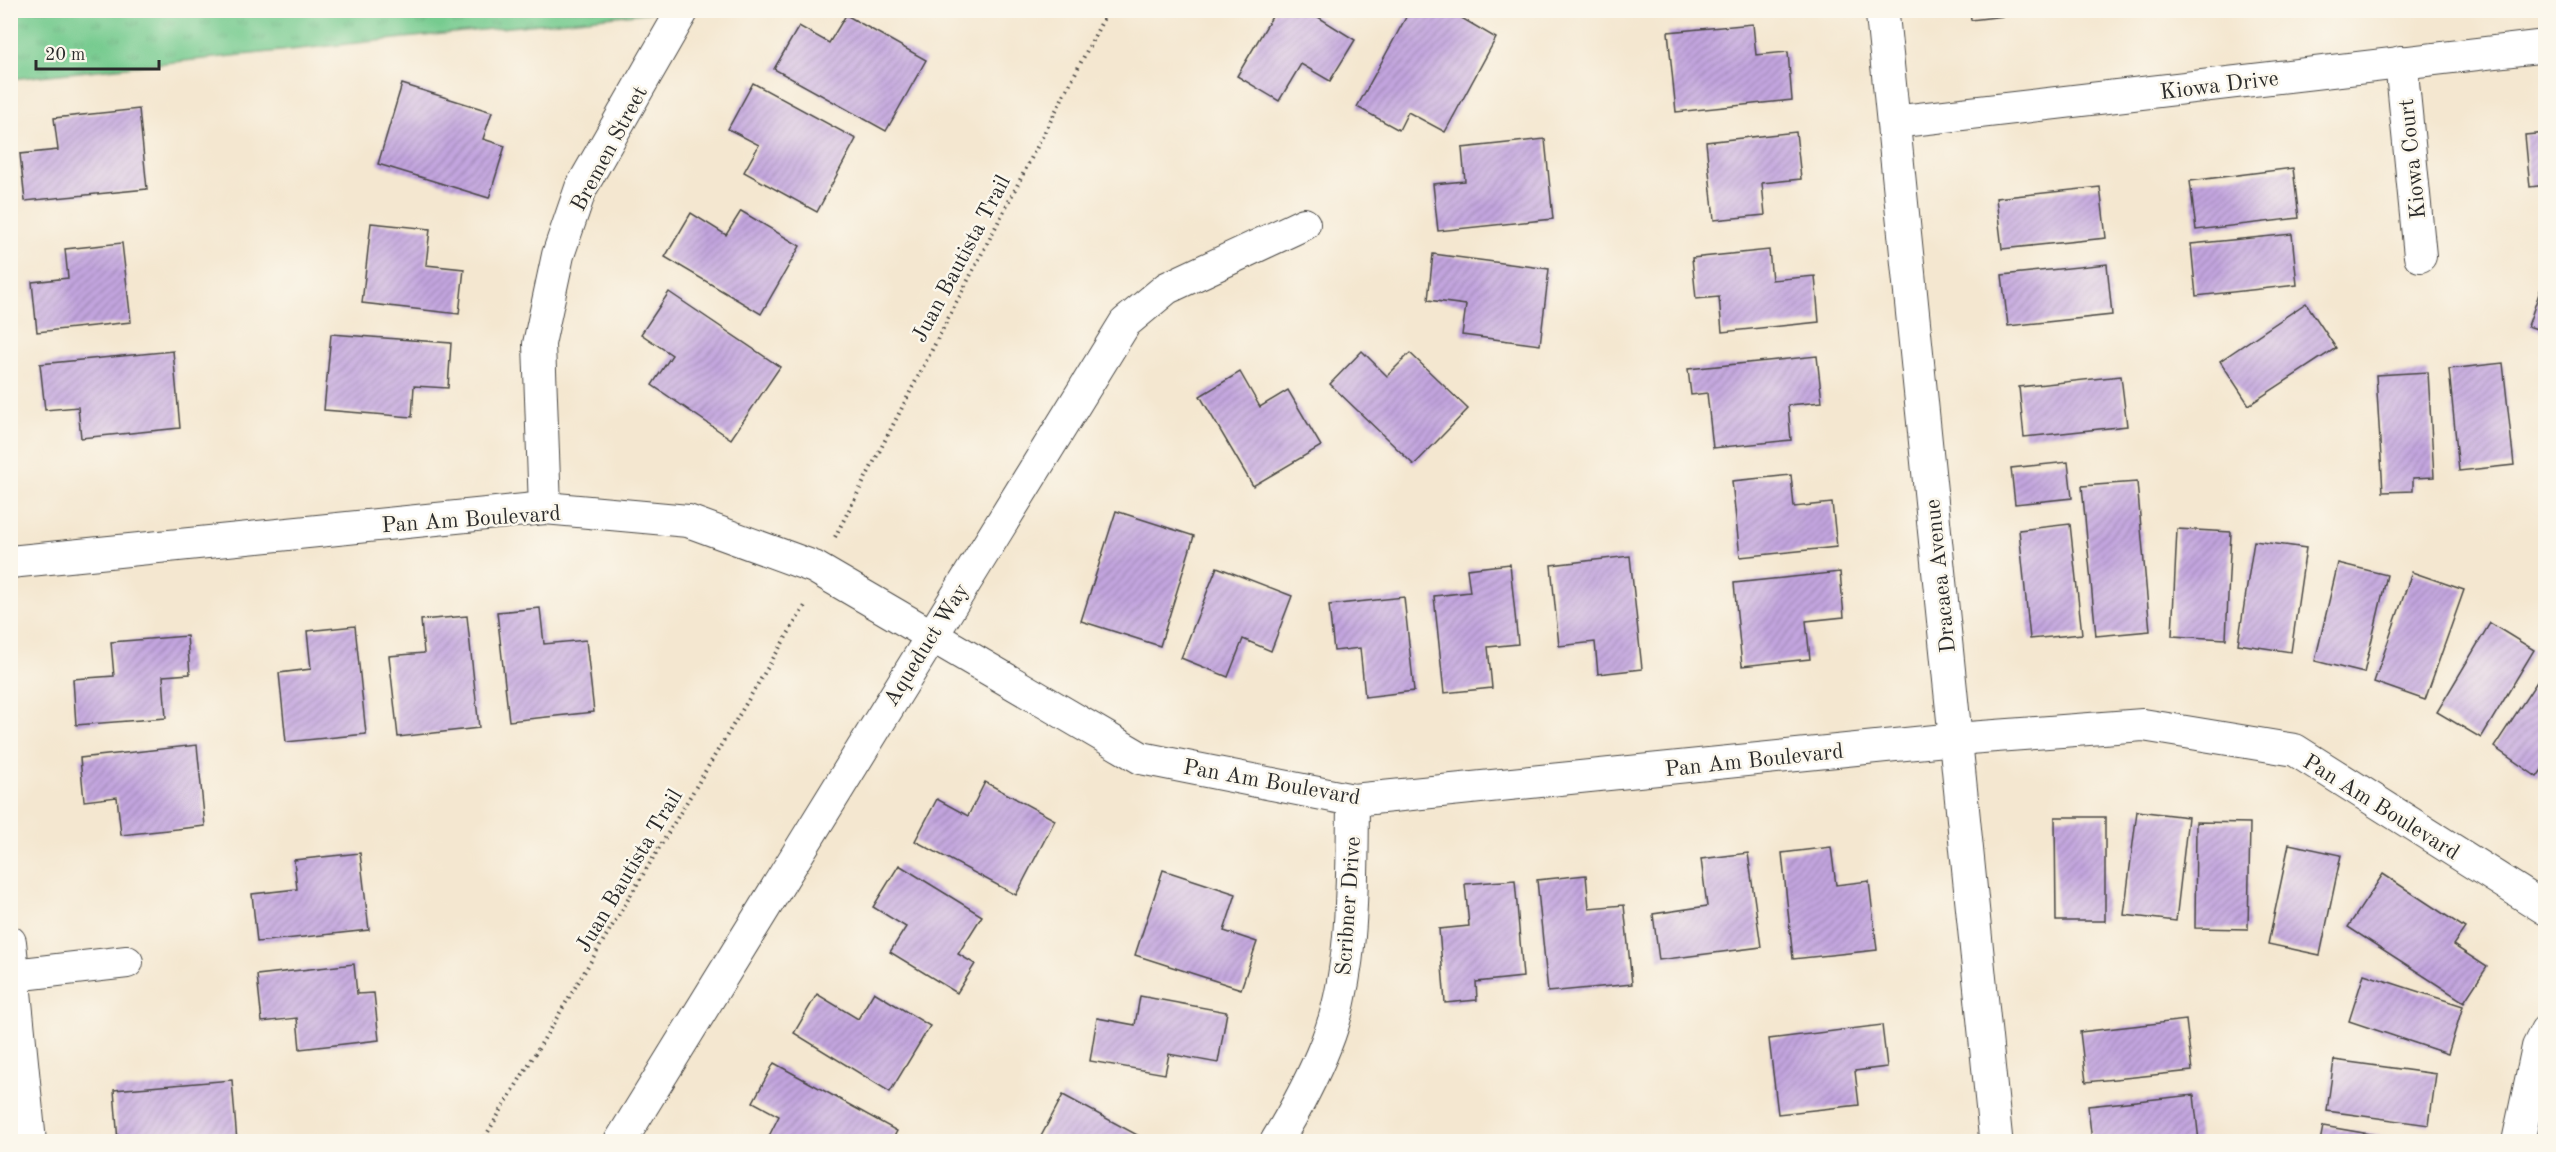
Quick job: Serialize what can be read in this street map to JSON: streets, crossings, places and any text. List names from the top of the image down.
{
  "streets": {
    "street": [
      "Kiowa Drive",
      "Bremen Street",
      "Kiowa Court",
      "Pan Am Boulevard",
      "Dracaea Avenue",
      "Aqueduct Way",
      "Scribner Drive"
    ],
    "path": ["Juan Bautista Trail"]
  },
  "crossings": [
    ["Kiowa Drive", "Kiowa Court"],
    ["Kiowa Drive", "Dracaea Avenue"],
    ["Bremen Street", "Pan Am Boulevard"],
    ["Pan Am Boulevard", "Dracaea Avenue"],
    ["Pan Am Boulevard", "Aqueduct Way"],
    ["Pan Am Boulevard", "Scribner Drive"]
  ],
  "scale_bar": "20 m"
}
